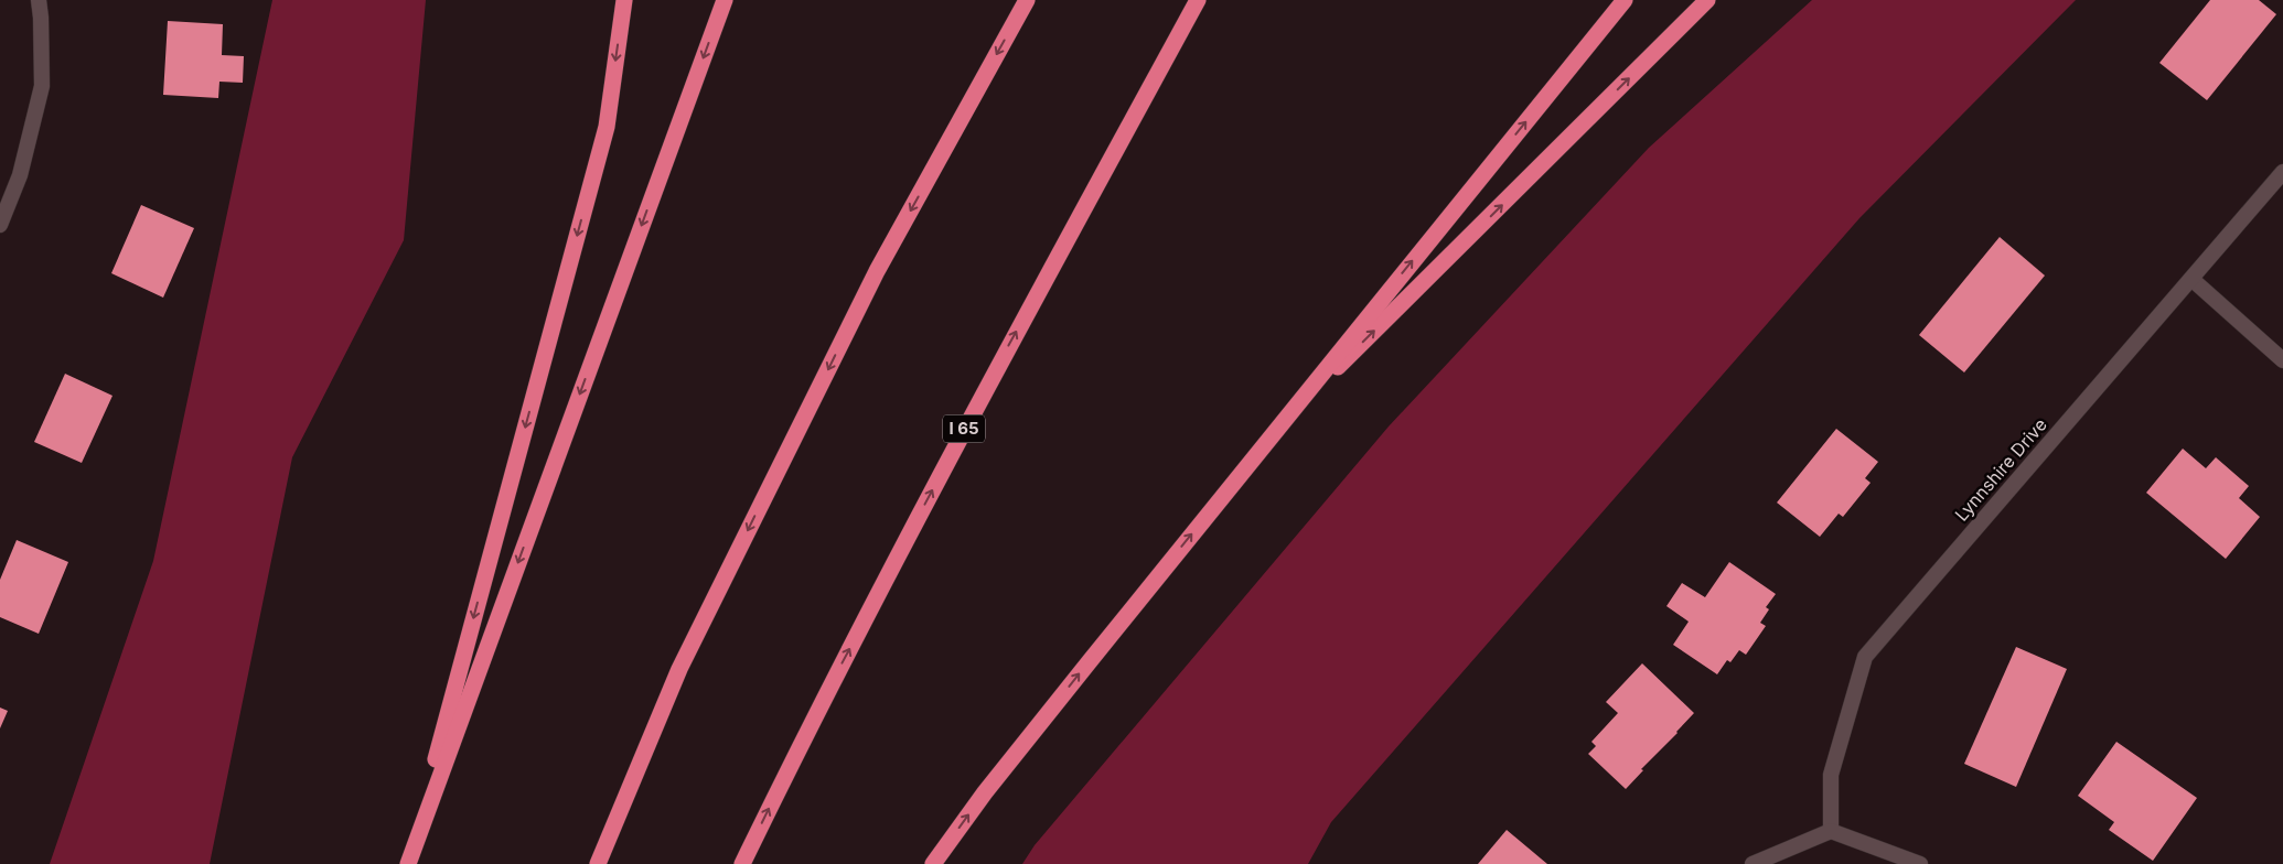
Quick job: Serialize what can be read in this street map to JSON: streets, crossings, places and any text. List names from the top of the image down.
{
  "streets": {
    "highway": ["I 65"],
    "street": ["Lynnshire Drive"]
  }
}
